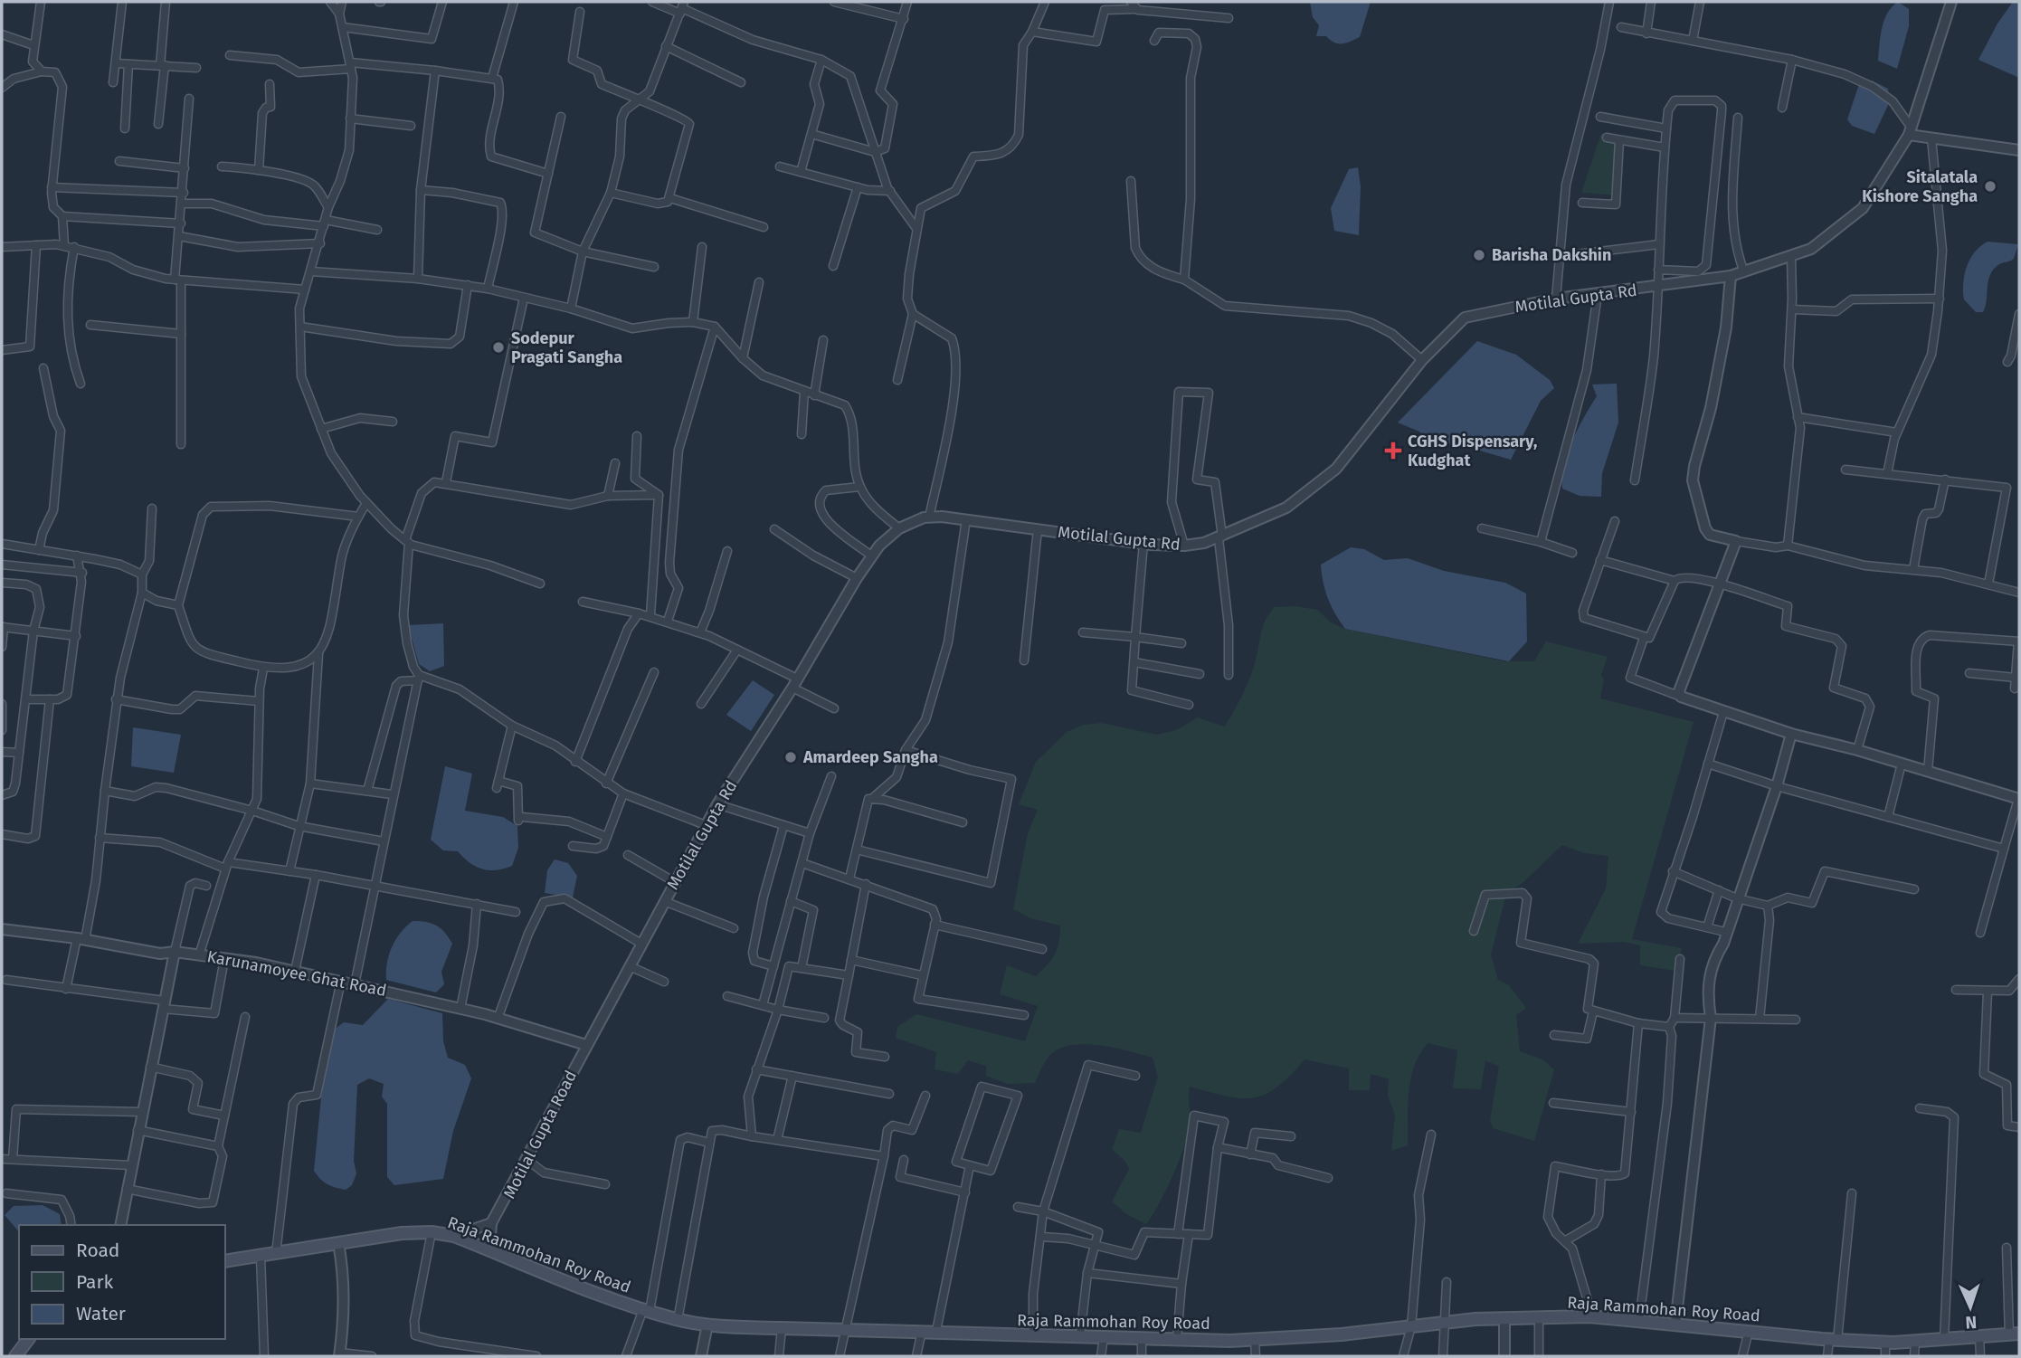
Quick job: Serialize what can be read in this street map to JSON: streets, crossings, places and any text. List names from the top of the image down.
{
  "streets": {
    "main road": ["Raja Rammohan Roy Road"],
    "street": ["Motilal Gupta Rd", "Karunamoyee Ghat Road", "Motilal Gupta Road"]
  },
  "crossings": [
    ["Motilal Gupta Rd", "Karunamoyee Ghat Road"],
    ["Motilal Gupta Rd", "Motilal Gupta Road"],
    ["Karunamoyee Ghat Road", "Motilal Gupta Road"],
    ["Motilal Gupta Road", "Raja Rammohan Roy Road"]
  ],
  "places": {
    "other": [
      "Sitalatala Kishore Sangha",
      "Barisha Dakshin",
      "Sodepur Pragati Sangha",
      "Amardeep Sangha"
    ],
    "health": ["CGHS Dispensary, Kudghat"]
  },
  "legend": ["Road", "Park", "Water"],
  "north": "bottom"
}
